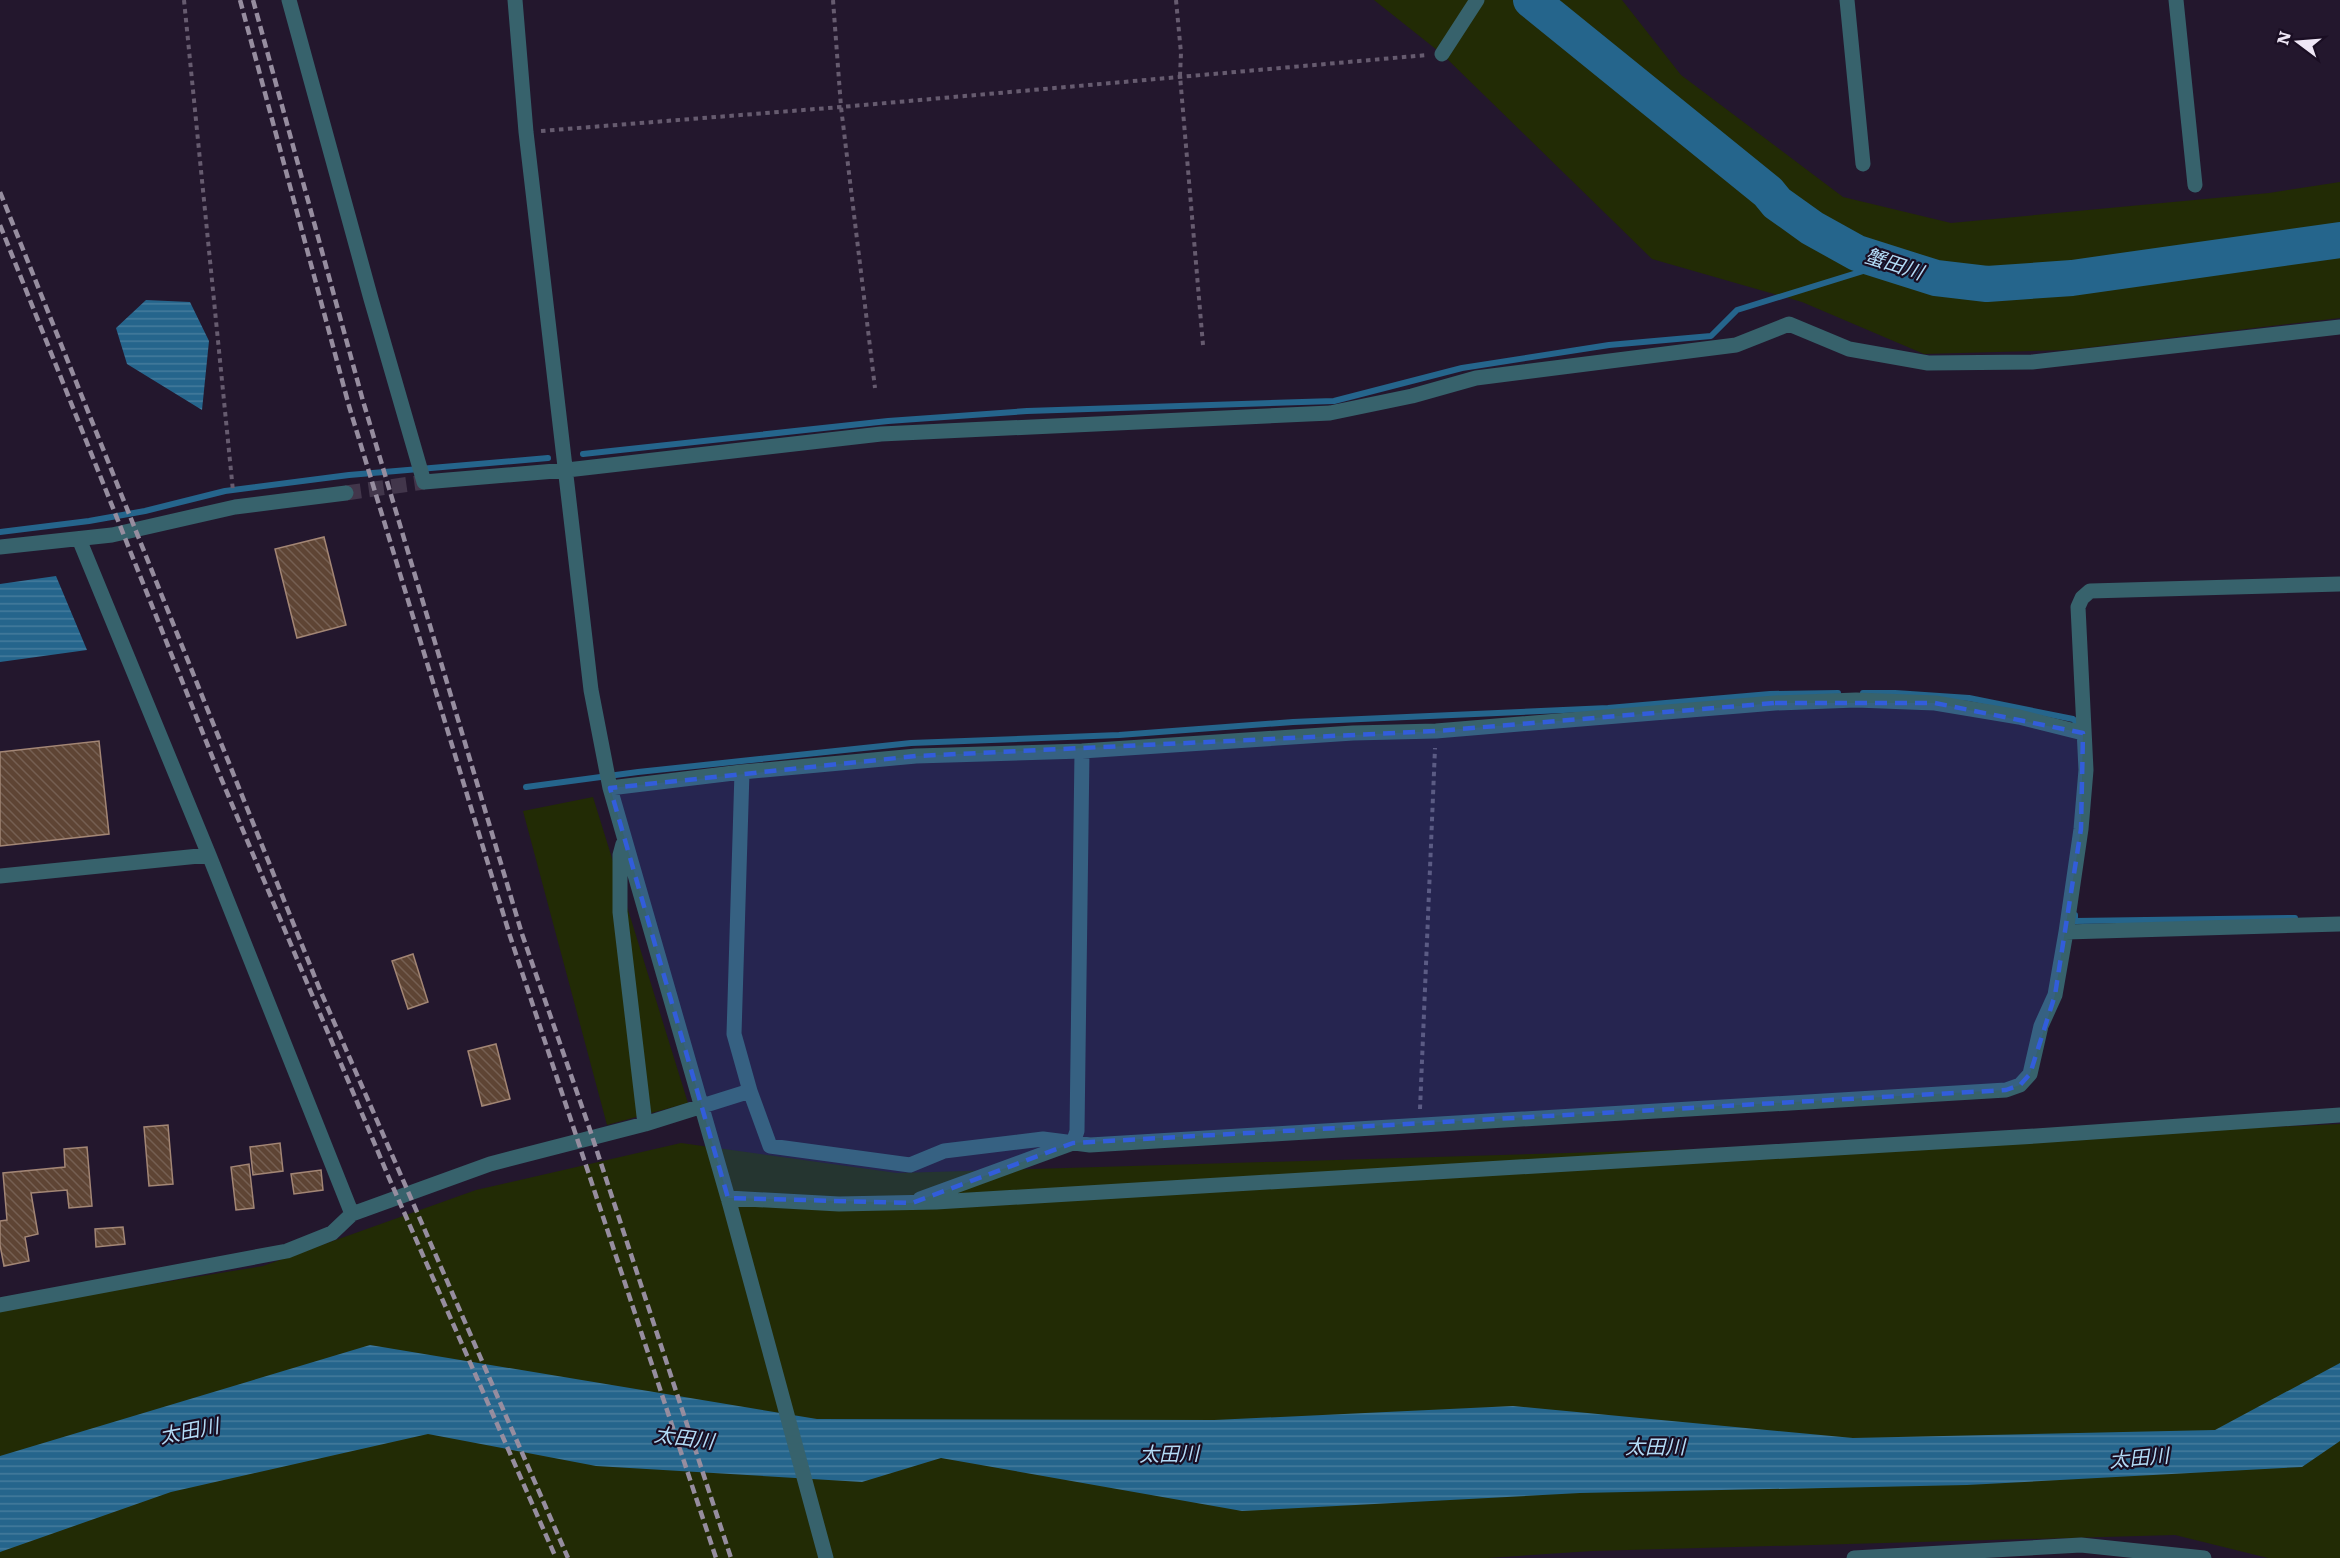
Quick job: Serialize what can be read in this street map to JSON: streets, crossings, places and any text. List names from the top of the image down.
{
  "water": ["蟹田川", "太田川"],
  "north": "left"
}
